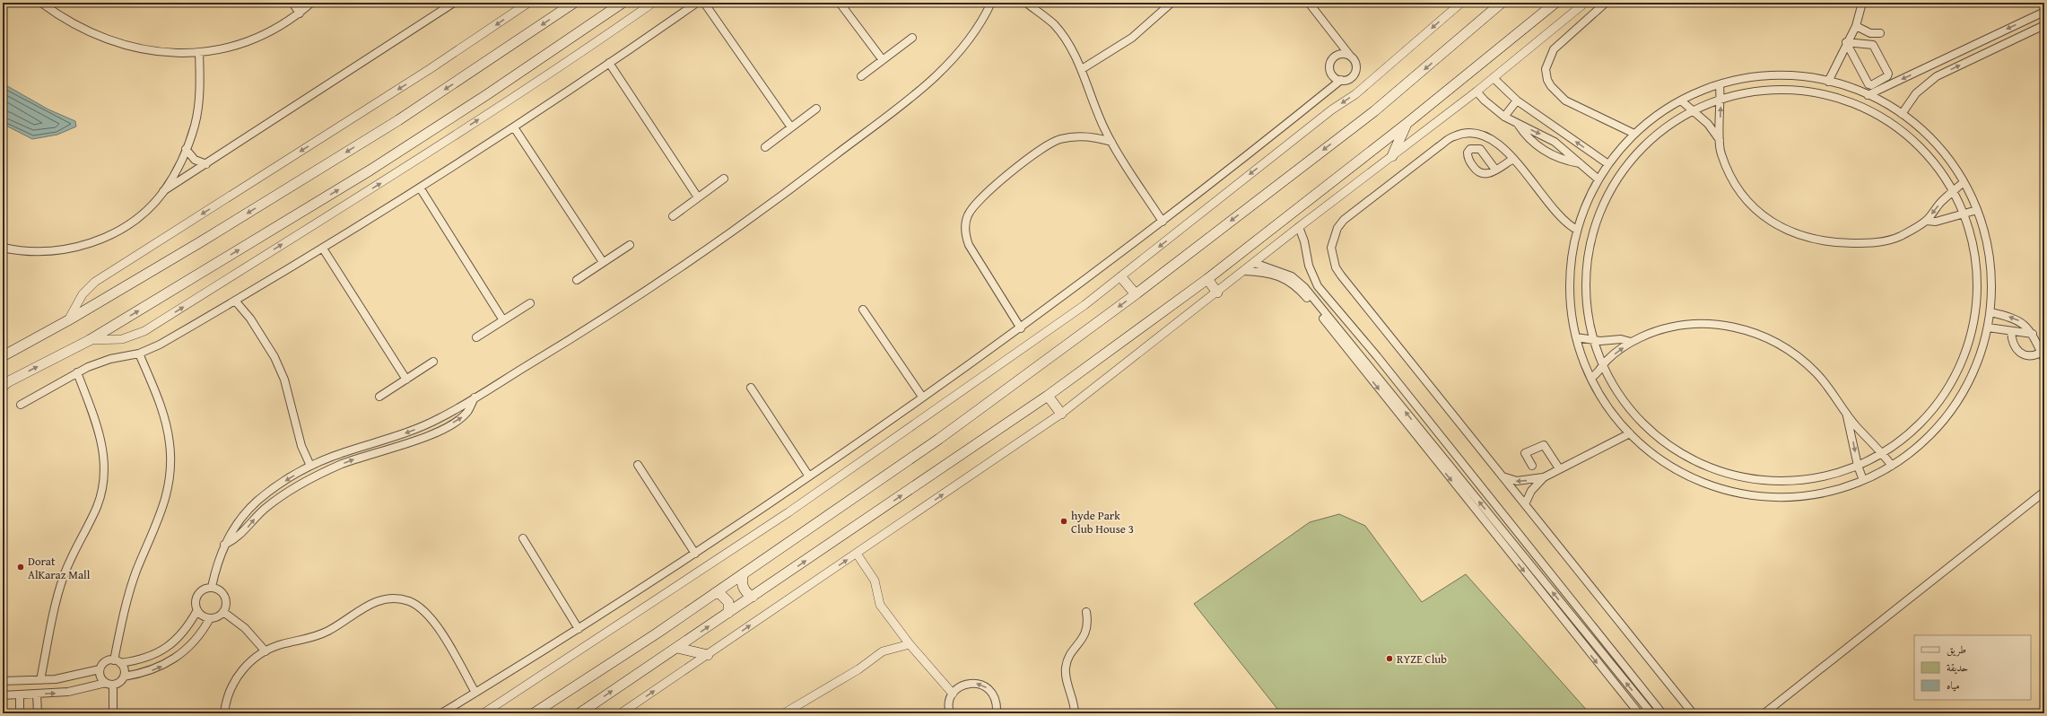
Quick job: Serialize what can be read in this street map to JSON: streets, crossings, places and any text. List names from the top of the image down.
{
  "places": ["hyde Park Club House 3", "Dorat AlKaraz Mall", "RYZE Club"],
  "legend": ["طريق", "حديقة", "مياه"]
}
